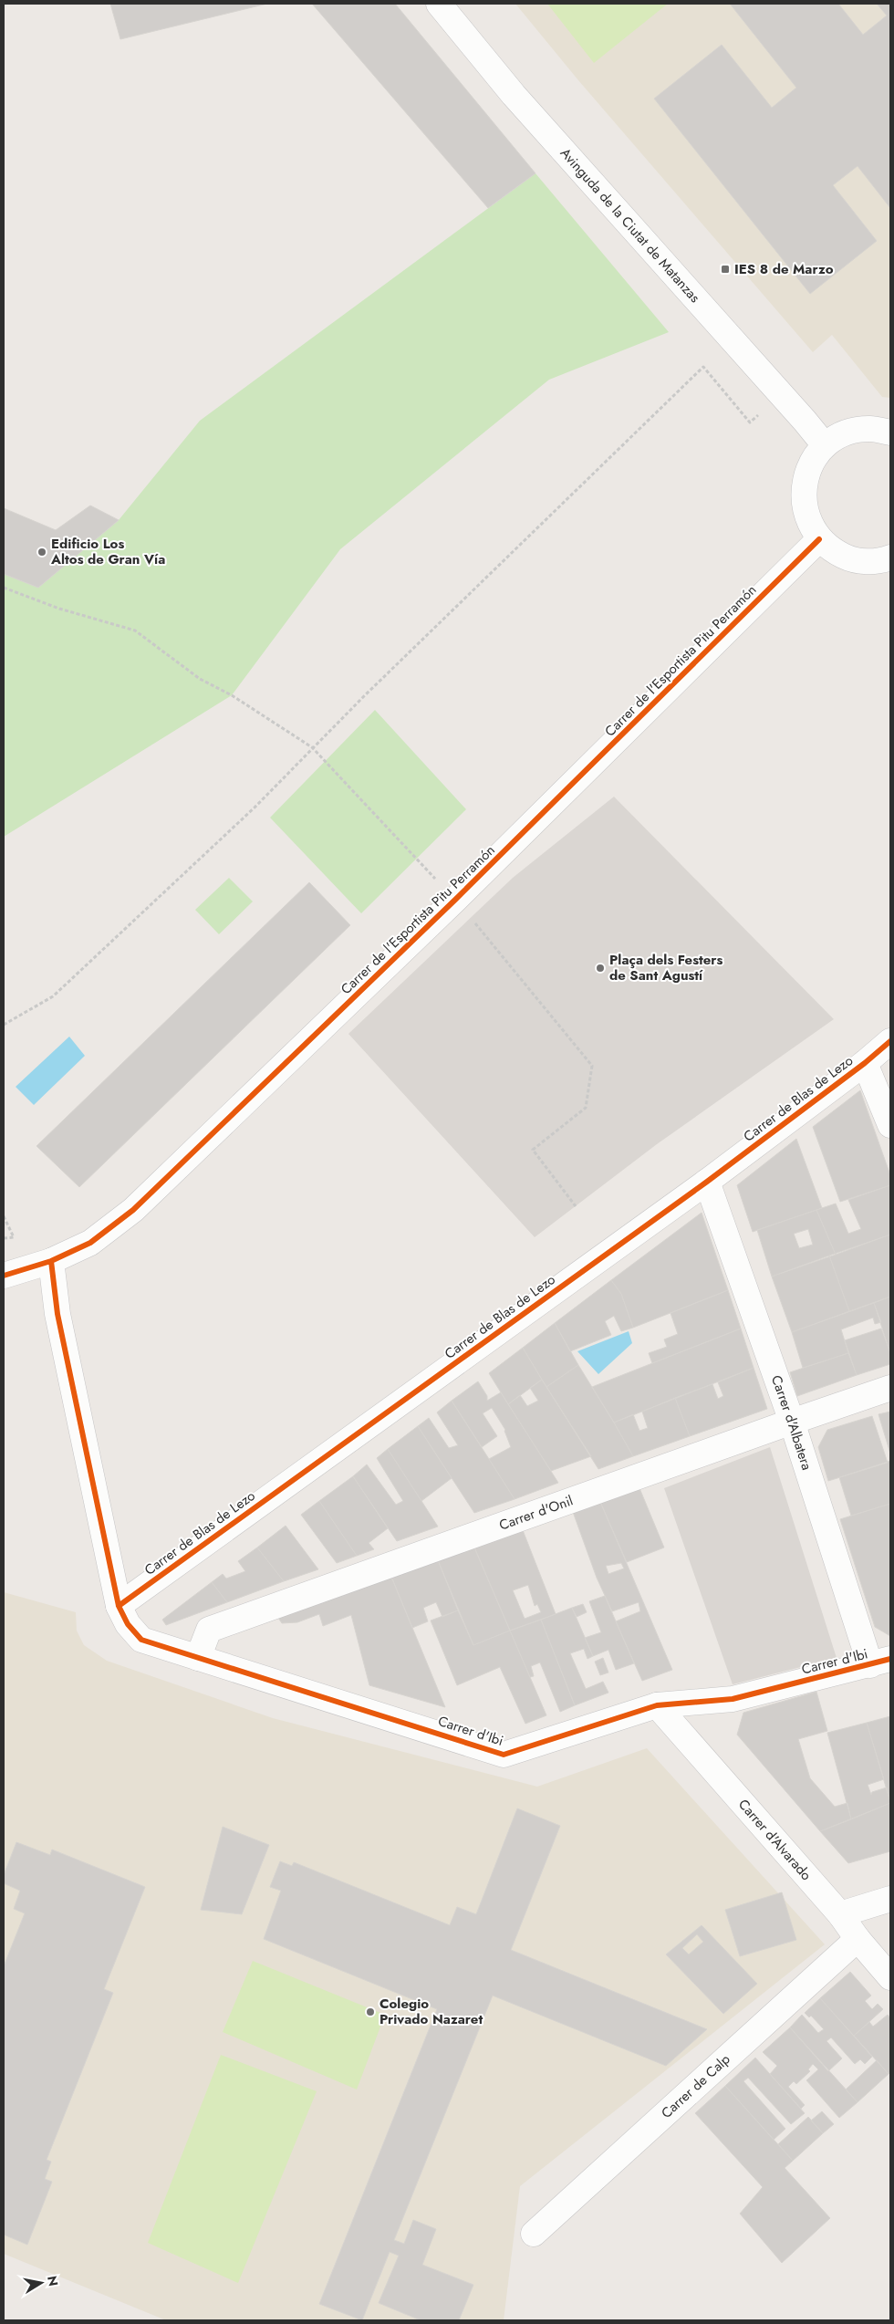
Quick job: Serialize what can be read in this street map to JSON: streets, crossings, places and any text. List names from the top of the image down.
{
  "streets": {
    "street": [
      "Avinguda de la Ciutat de Matanzas",
      "Carrer de l'Esportista Pitu Perramón",
      "Carrer de Blas de Lezo",
      "Carrer d'Albatera",
      "Carrer d'Onil",
      "Carrer d'Ibi",
      "Carrer d'Alvarado",
      "Carrer de Calp"
    ]
  },
  "crossings": [
    ["Carrer de l'Esportista Pitu Perramón", "Carrer d'Ibi"],
    ["Carrer de Blas de Lezo", "Carrer d'Albatera"],
    ["Carrer de Blas de Lezo", "Carrer d'Ibi"],
    ["Carrer d'Albatera", "Carrer d'Onil"],
    ["Carrer d'Albatera", "Carrer d'Ibi"],
    ["Carrer d'Onil", "Carrer d'Ibi"],
    ["Carrer d'Ibi", "Carrer d'Alvarado"],
    ["Carrer d'Alvarado", "Carrer de Calp"]
  ],
  "places": {
    "transit": ["IES 8 de Marzo"],
    "other": ["Edificio Los Altos de Gran Vía", "Plaça dels Festers de Sant Agustí", "Colegio Privado Nazaret"]
  },
  "north": "right"
}
